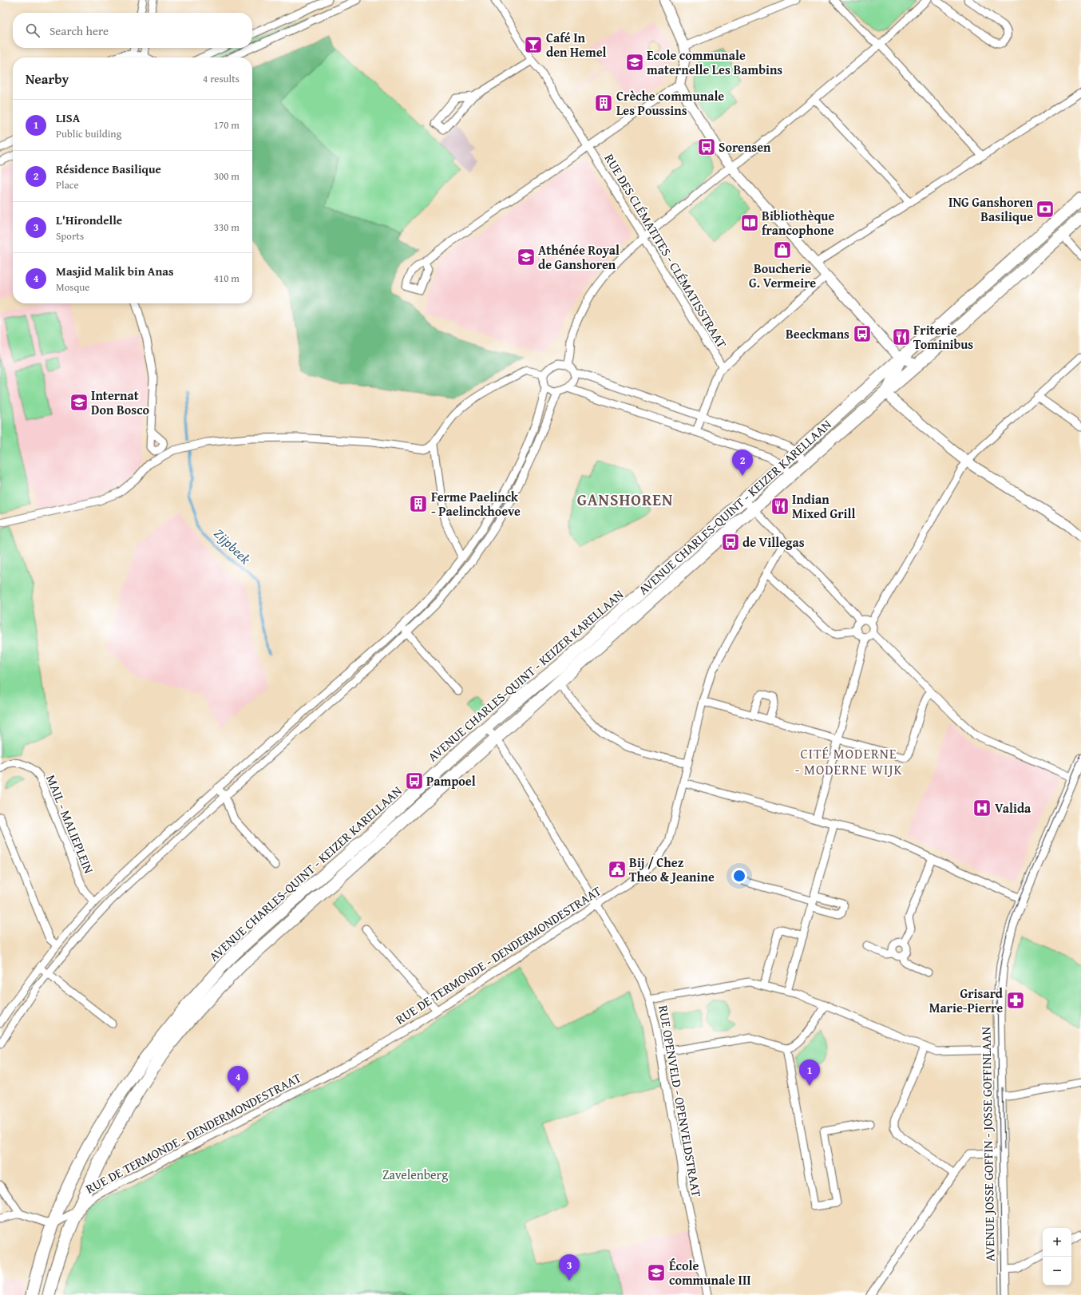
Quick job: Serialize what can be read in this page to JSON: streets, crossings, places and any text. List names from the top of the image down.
{
  "streets": {
    "main road": ["AVENUE CHARLES-QUINT - KEIZER KARELLAAN", "AVENUE JOSSE GOFFIN - JOSSE GOFFINLAAN"],
    "street": [
      "RUE DES CLÉMATITES - CLÉMATISSTRAAT",
      "MAIL - MALIEPLEIN",
      "RUE DE TERMONDE - DENDERMONDESTRAAT",
      "RUE OPENVELD - OPENVELDSTRAAT"
    ]
  },
  "crossings": [
    ["AVENUE CHARLES-QUINT - KEIZER KARELLAAN", "RUE DE TERMONDE - DENDERMONDESTRAAT"],
    ["AVENUE CHARLES-QUINT - KEIZER KARELLAAN", "RUE OPENVELD - OPENVELDSTRAAT"],
    ["RUE DE TERMONDE - DENDERMONDESTRAAT", "RUE OPENVELD - OPENVELDSTRAAT"]
  ],
  "districts": ["GANSHOREN", "CITÉ MODERNE - MODERNE WIJK"],
  "water": ["Zijpbeek"],
  "parks": ["Zavelenberg"],
  "places": {
    "bar": ["Café In den Hemel"],
    "school or university": [
      "Ecole communale maternelle Les Bambins",
      "Athénée Royal de Ganshoren",
      "Internat Don Bosco",
      "École communale III"
    ],
    "building": ["Crèche communale Les Poussins", "Ferme Paelinck - Paelinckhoeve"],
    "bus stop": [
      "Sorensen",
      "Beeckmans",
      "de Villegas",
      "Pampoel"
    ],
    "bank": ["ING Ganshoren Basilique"],
    "library": ["Bibliothèque francophone"],
    "shop": ["Boucherie G. Vermeire"],
    "restaurant": ["Friterie Tominibus", "Indian Mixed Grill"],
    "hospital": ["Valida"],
    "public building": ["Bij / Chez Theo & Jeanine"],
    "pharmacy": ["Grisard Marie-Pierre"]
  },
  "page": {
    "search": "Search here",
    "heading": ["Nearby", "4 results"],
    "list": [
      {
        "mark": "1",
        "name": "LISA",
        "note": "Public building",
        "value": "170 m"
      },
      {
        "mark": "2",
        "name": "Résidence Basilique",
        "note": "Place",
        "value": "300 m"
      },
      {
        "mark": "3",
        "name": "L'Hirondelle",
        "note": "Sports",
        "value": "330 m"
      },
      {
        "mark": "4",
        "name": "Masjid Malik bin Anas",
        "note": "Mosque",
        "value": "410 m"
      }
    ],
    "pins": [
      "2",
      "1",
      "4",
      "3"
    ],
    "map_buttons": ["+", "−"]
  }
}
